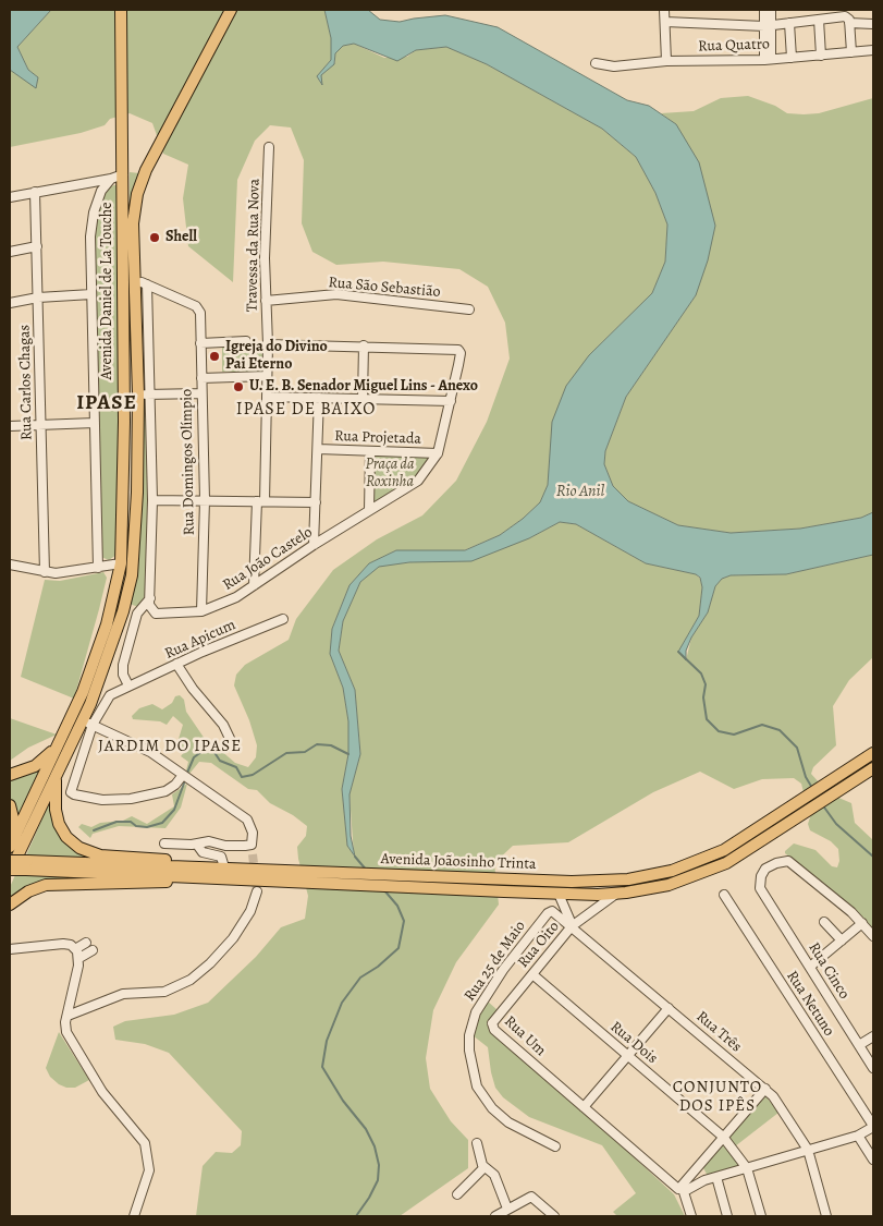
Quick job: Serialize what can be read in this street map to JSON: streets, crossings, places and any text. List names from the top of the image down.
{
  "streets": {
    "main road": ["Avenida Daniel de La Touche", "Avenida Joãosinho Trinta"],
    "street": [
      "Rua Quatro",
      "Travessa da Rua Nova",
      "Rua São Sebastião",
      "Rua Carlos Chagas",
      "Rua Projetada",
      "Rua Domingos Olímpio",
      "Rua João Castelo",
      "Rua Apicum",
      "Rua Oito",
      "Rua 25 de Maio",
      "Rua Cinco",
      "Rua Netuno",
      "Rua Três",
      "Rua Um",
      "Rua Dois"
    ]
  },
  "crossings": [
    ["Travessa da Rua Nova", "Rua São Sebastião"],
    ["Travessa da Rua Nova", "Rua João Castelo"],
    ["Avenida Daniel de La Touche", "Rua Apicum"],
    ["Avenida Daniel de La Touche", "Avenida Joãosinho Trinta"],
    ["Rua Projetada", "Rua João Castelo"],
    ["Rua Domingos Olímpio", "Rua João Castelo"],
    ["Avenida Joãosinho Trinta", "Rua Oito"],
    ["Avenida Joãosinho Trinta", "Rua Três"],
    ["Rua Oito", "Rua 25 de Maio"],
    ["Rua Oito", "Rua Três"],
    ["Rua Oito", "Rua Um"],
    ["Rua Oito", "Rua Dois"],
    ["Rua 25 de Maio", "Rua Três"]
  ],
  "districts": [
    "IPASE",
    "IPASE DE BAIXO",
    "JARDIM DO IPASE",
    "CONJUNTO DOS IPÊS"
  ],
  "water": ["Rio Anil"],
  "parks": ["Praça da Roxinha"],
  "places": ["Shell", "Igreja do Divino Pai Eterno", "U. E. B. Senador Miguel Lins - Anexo"]
}
